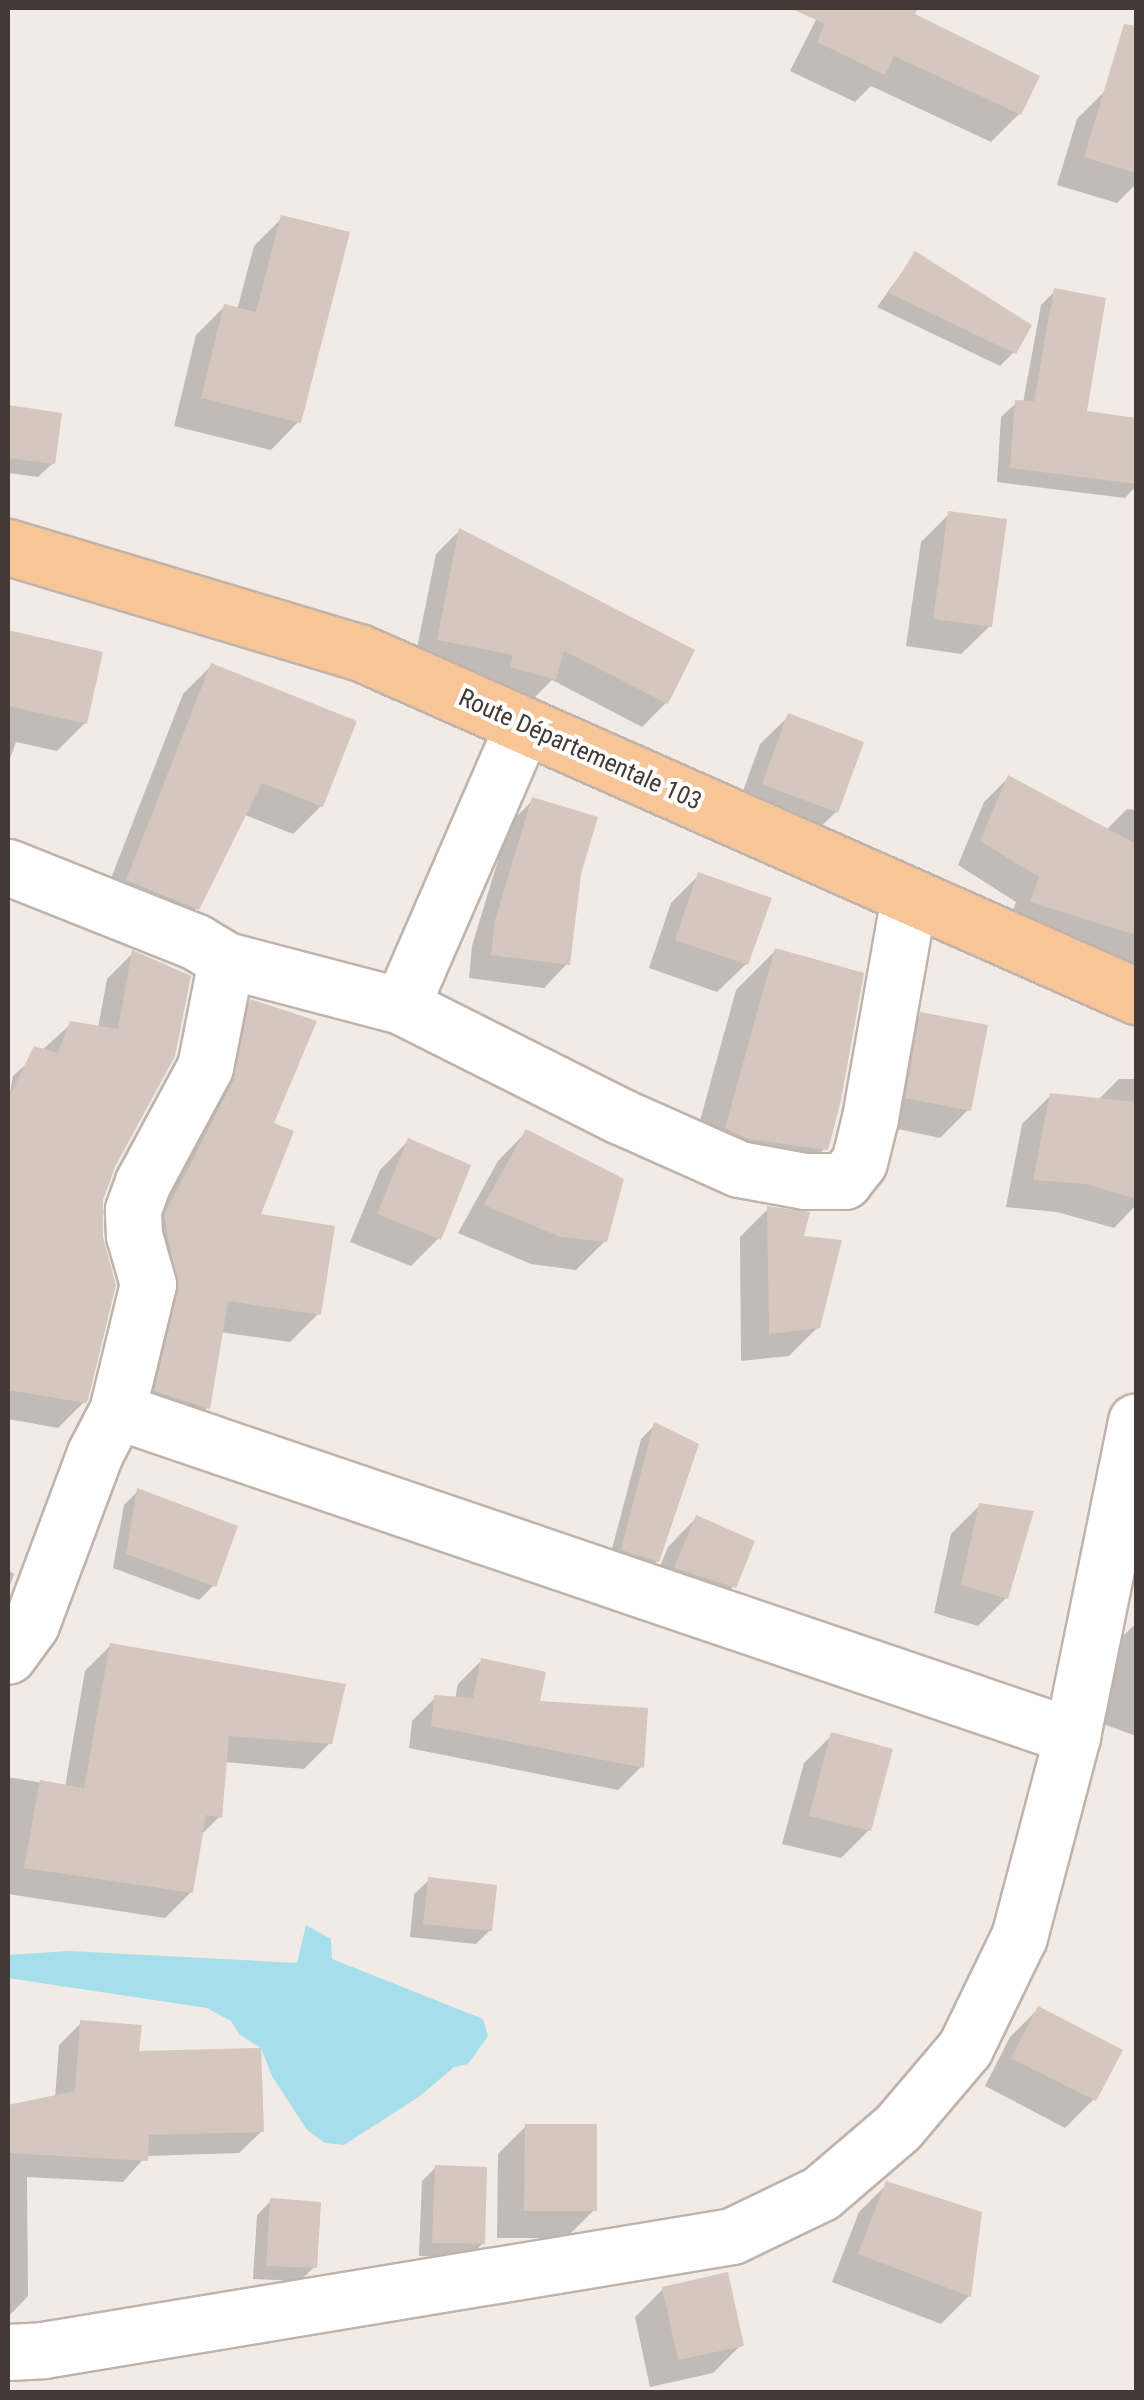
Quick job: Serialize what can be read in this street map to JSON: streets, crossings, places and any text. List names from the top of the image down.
{
  "streets": {
    "main road": ["Route Départementale 103"]
  }
}
